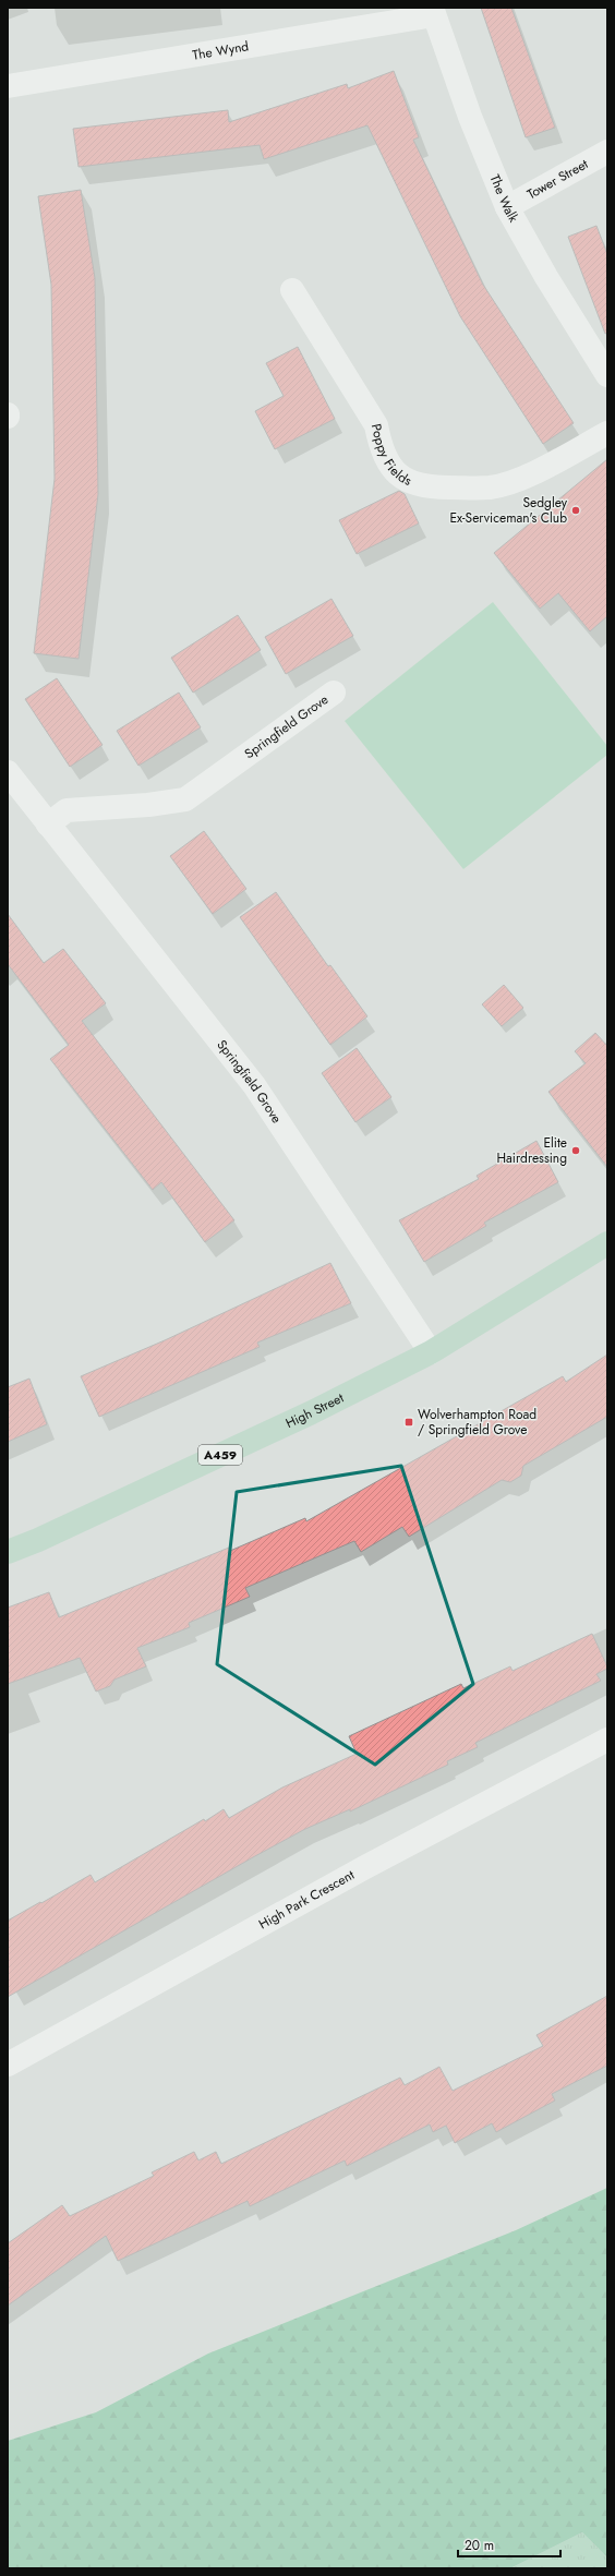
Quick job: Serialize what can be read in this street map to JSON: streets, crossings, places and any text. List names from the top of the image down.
{
  "streets": {
    "main road": ["High Street", "A459"],
    "street": [
      "The Wynd",
      "Tower Street",
      "The Walk",
      "Poppy Fields",
      "Springfield Grove",
      "High Park Crescent"
    ]
  },
  "crossings": [
    ["The Wynd", "The Walk"],
    ["Tower Street", "The Walk"],
    ["Springfield Grove", "High Street"]
  ],
  "places": {
    "other": ["Sedgley Ex-Serviceman's Club", "Elite Hairdressing"],
    "transit": ["Wolverhampton Road / Springfield Grove"]
  },
  "scale_bar": "20 m"
}
